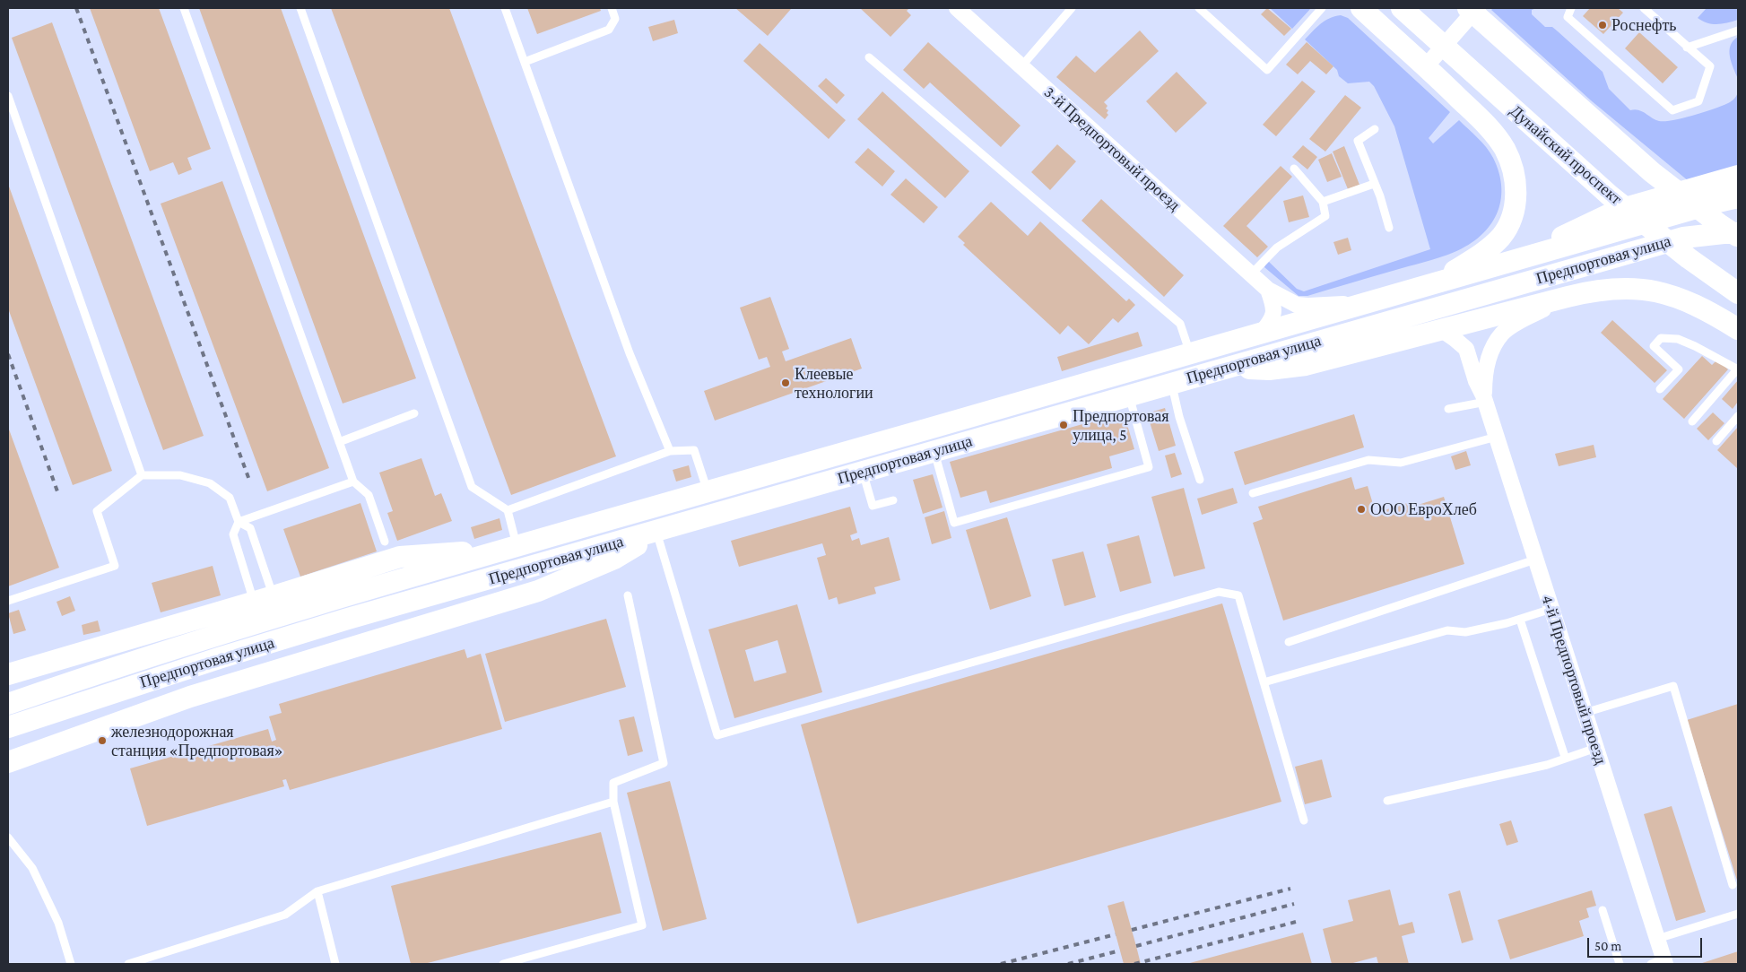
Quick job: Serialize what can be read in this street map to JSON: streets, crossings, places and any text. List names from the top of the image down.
{
  "streets": {
    "main road": ["Дунайский проспект", "Предпортовая улица"],
    "street": ["3-й Предпортовый проезд", "4-й Предпортовый проезд"]
  },
  "crossings": [
    ["3-й Предпортовый проезд", "Предпортовая улица"]
  ],
  "places": [
    "Роснефть",
    "Клеевые технологии",
    "Предпортовая улица, 5",
    "ООО ЕвроХлеб",
    "железнодорожная станция «Предпортовая»"
  ],
  "scale_bar": "50 m"
}
